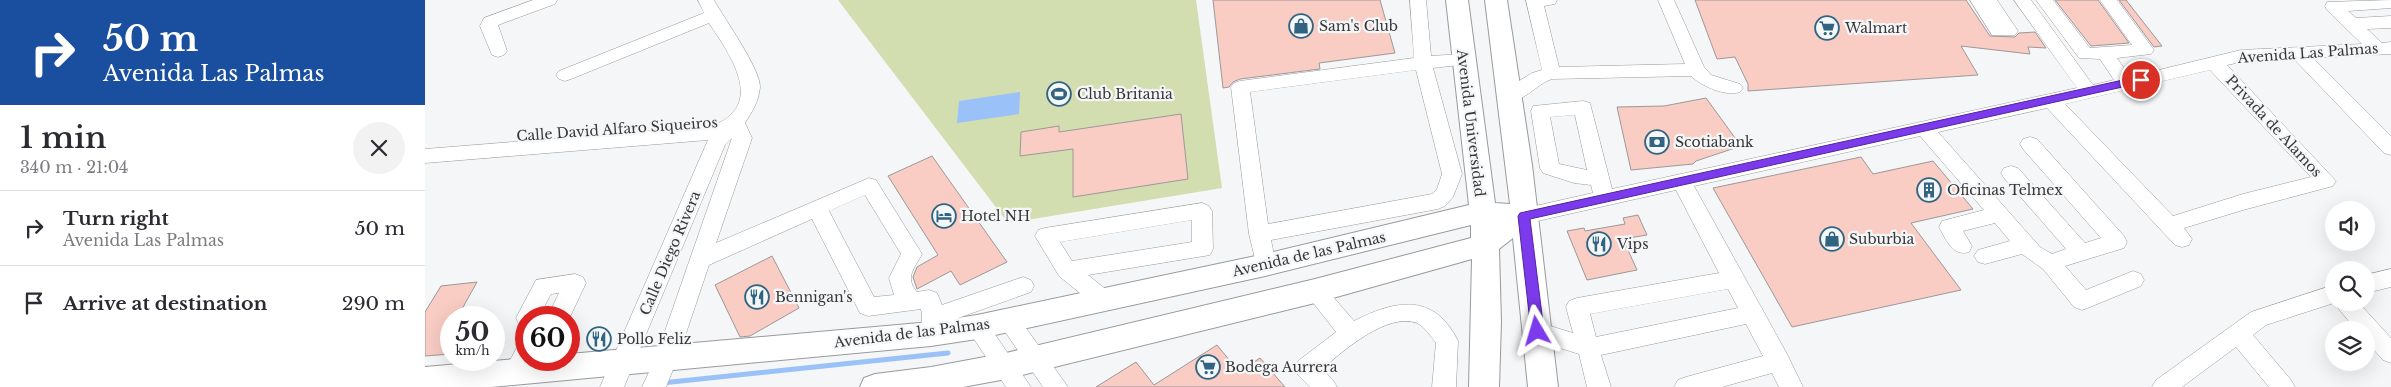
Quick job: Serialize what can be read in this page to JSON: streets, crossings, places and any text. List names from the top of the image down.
{
  "streets": {
    "main road": ["Avenida Universidad", "Avenida de las Palmas"],
    "street": [
      "Avenida Las Palmas",
      "Privada de Alamos",
      "Calle David Alfaro Siqueiros",
      "Calle Diego Rivera"
    ]
  },
  "crossings": [
    ["Avenida Las Palmas", "Privada de Alamos"],
    ["Avenida Las Palmas", "Avenida de las Palmas"],
    ["Avenida Universidad", "Avenida de las Palmas"],
    ["Calle David Alfaro Siqueiros", "Calle Diego Rivera"],
    ["Calle Diego Rivera", "Avenida de las Palmas"]
  ],
  "places": {
    "shop": ["Sam's Club", "Suburbia"],
    "supermarket": ["Walmart", "Bodega Aurrera"],
    "sports": ["Club Britania"],
    "bank": ["Scotiabank"],
    "building": ["Oficinas Telmex"],
    "hotel": ["Hotel NH"],
    "restaurant": ["Vips", "Bennigan's", "Pollo Feliz"]
  },
  "page": {
    "turn": ["50 m", "Avenida Las Palmas"],
    "heading": ["1 min", "340 m · 21:04"],
    "list": [
      {
        "name": "Turn right",
        "note": "Avenida Las Palmas",
        "value": "50 m"
      },
      {
        "name": "Arrive at destination",
        "value": "290 m"
      }
    ],
    "speed": "50 km/h",
    "limit": "60"
  }
}
